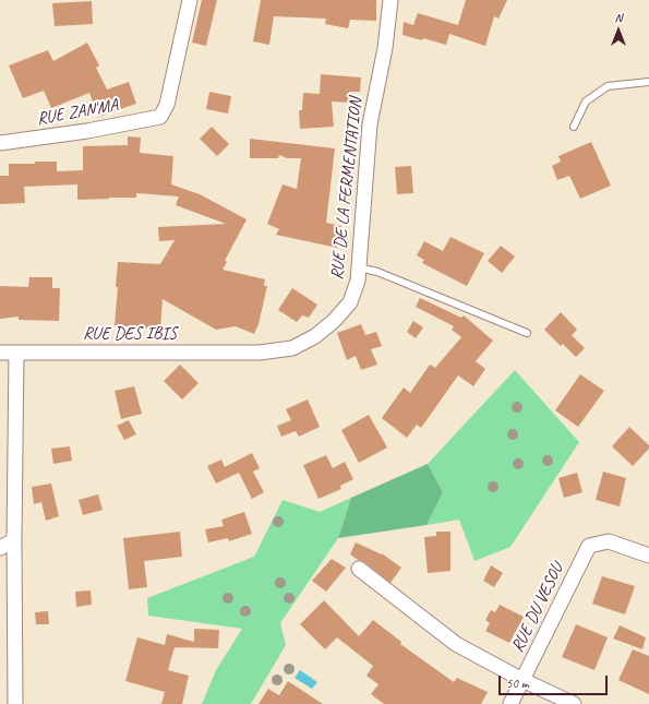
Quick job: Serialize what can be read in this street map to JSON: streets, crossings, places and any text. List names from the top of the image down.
{
  "streets": {
    "street": [
      "RUE ZAN'MA",
      "RUE DE LA FERMENTATION",
      "RUE DES IBIS",
      "RUE DU VESOU"
    ]
  },
  "crossings": [
    ["RUE DE LA FERMENTATION", "RUE DES IBIS"]
  ],
  "scale_bar": "50 m",
  "north": "top"
}
